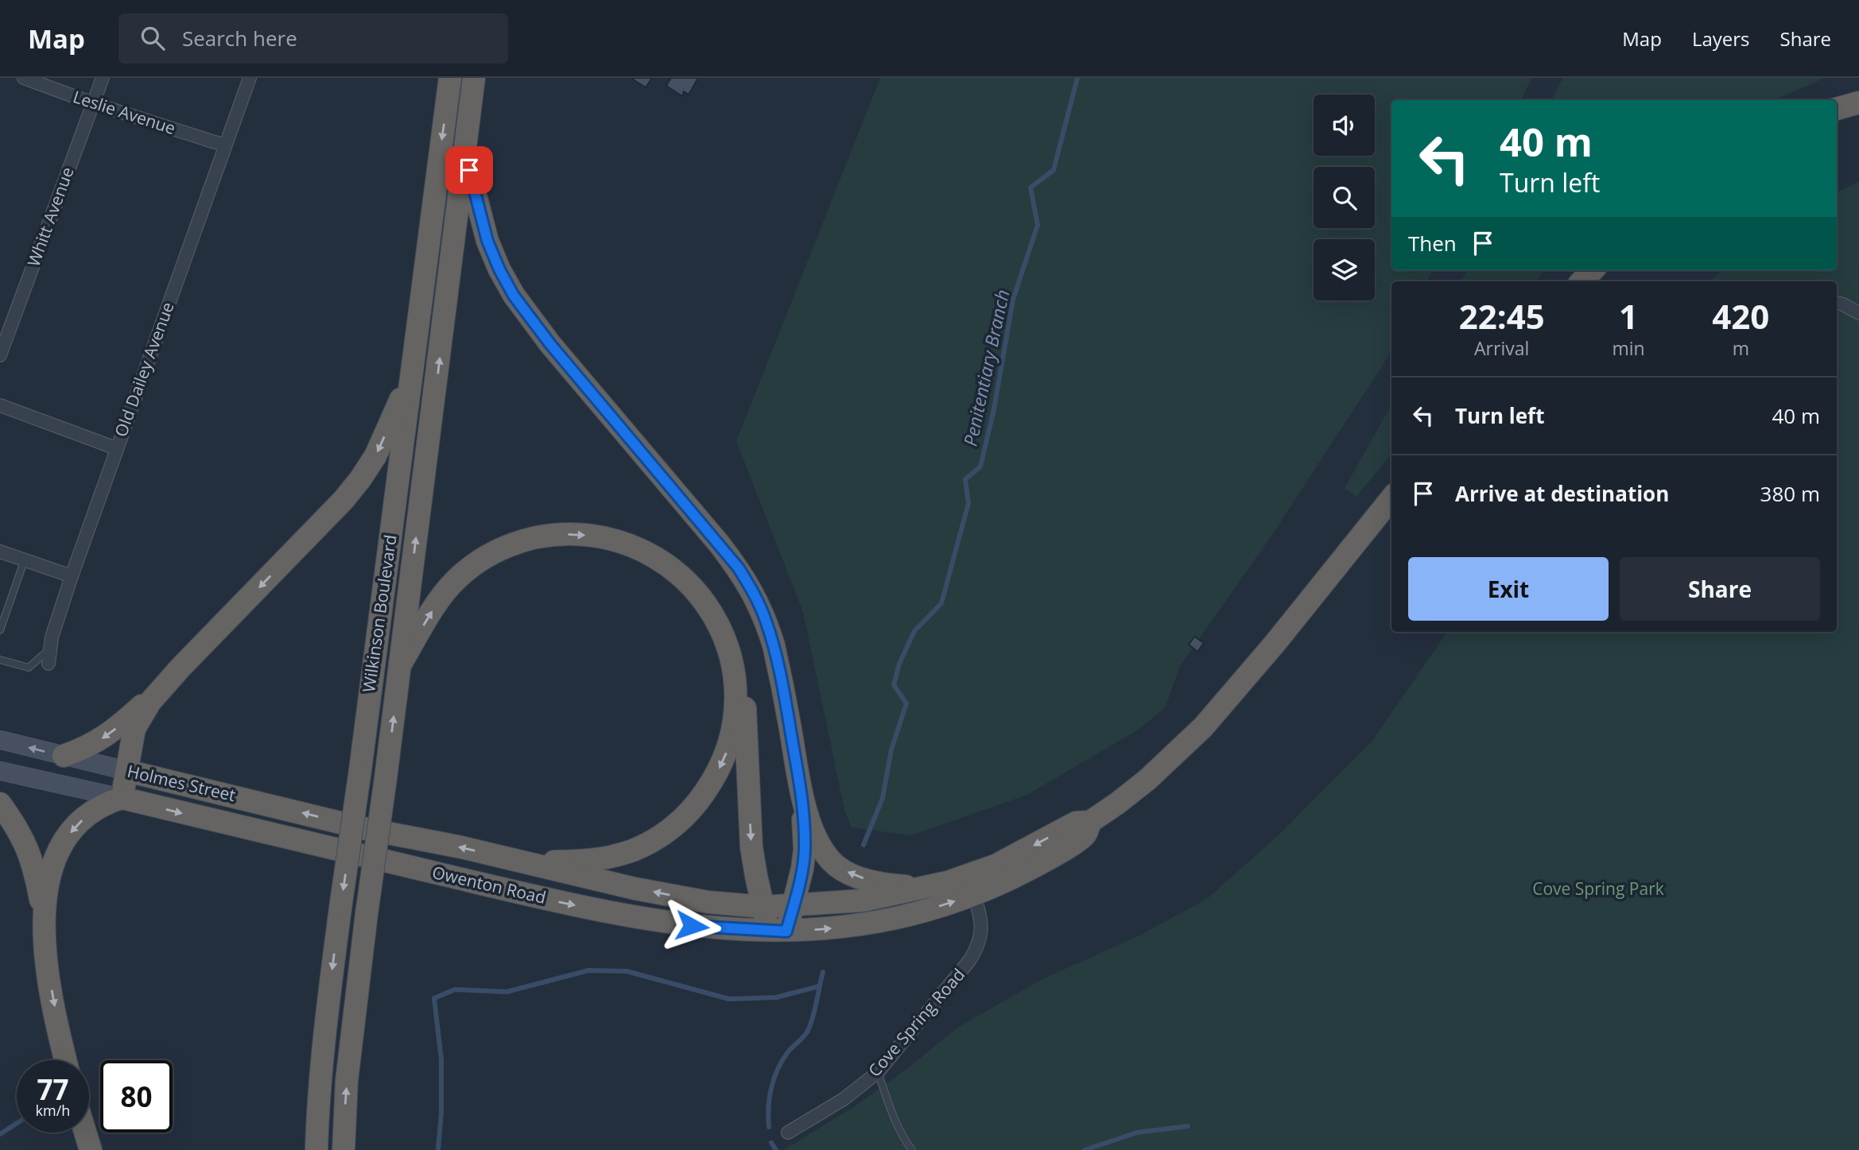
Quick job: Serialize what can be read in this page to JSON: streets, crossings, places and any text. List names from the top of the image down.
{
  "streets": {
    "highway": ["Wilkinson Boulevard", "Holmes Street", "Owenton Road"],
    "street": [
      "Leslie Avenue",
      "Whitt Avenue",
      "Old Dailey Avenue",
      "Cove Spring Road"
    ]
  },
  "crossings": [
    ["Leslie Avenue", "Whitt Avenue"],
    ["Leslie Avenue", "Old Dailey Avenue"],
    ["Holmes Street", "Owenton Road"],
    ["Owenton Road", "Cove Spring Road"]
  ],
  "water": ["Penitentiary Branch"],
  "parks": ["Cove Spring Park"],
  "page": {
    "header": "Map",
    "search": "Search here",
    "nav": ["Map", "Layers", "Share"],
    "turn": ["40 m", "Turn left"],
    "then": "Then",
    "eta": [
      "22:45",
      "Arrival",
      "1",
      "min",
      "420",
      "m"
    ],
    "list": [
      {
        "name": "Turn left",
        "value": "40 m"
      },
      {
        "name": "Arrive at destination",
        "value": "380 m"
      }
    ],
    "buttons": ["Exit", "Share"],
    "speed": "77 km/h",
    "limit": "80"
  }
}
